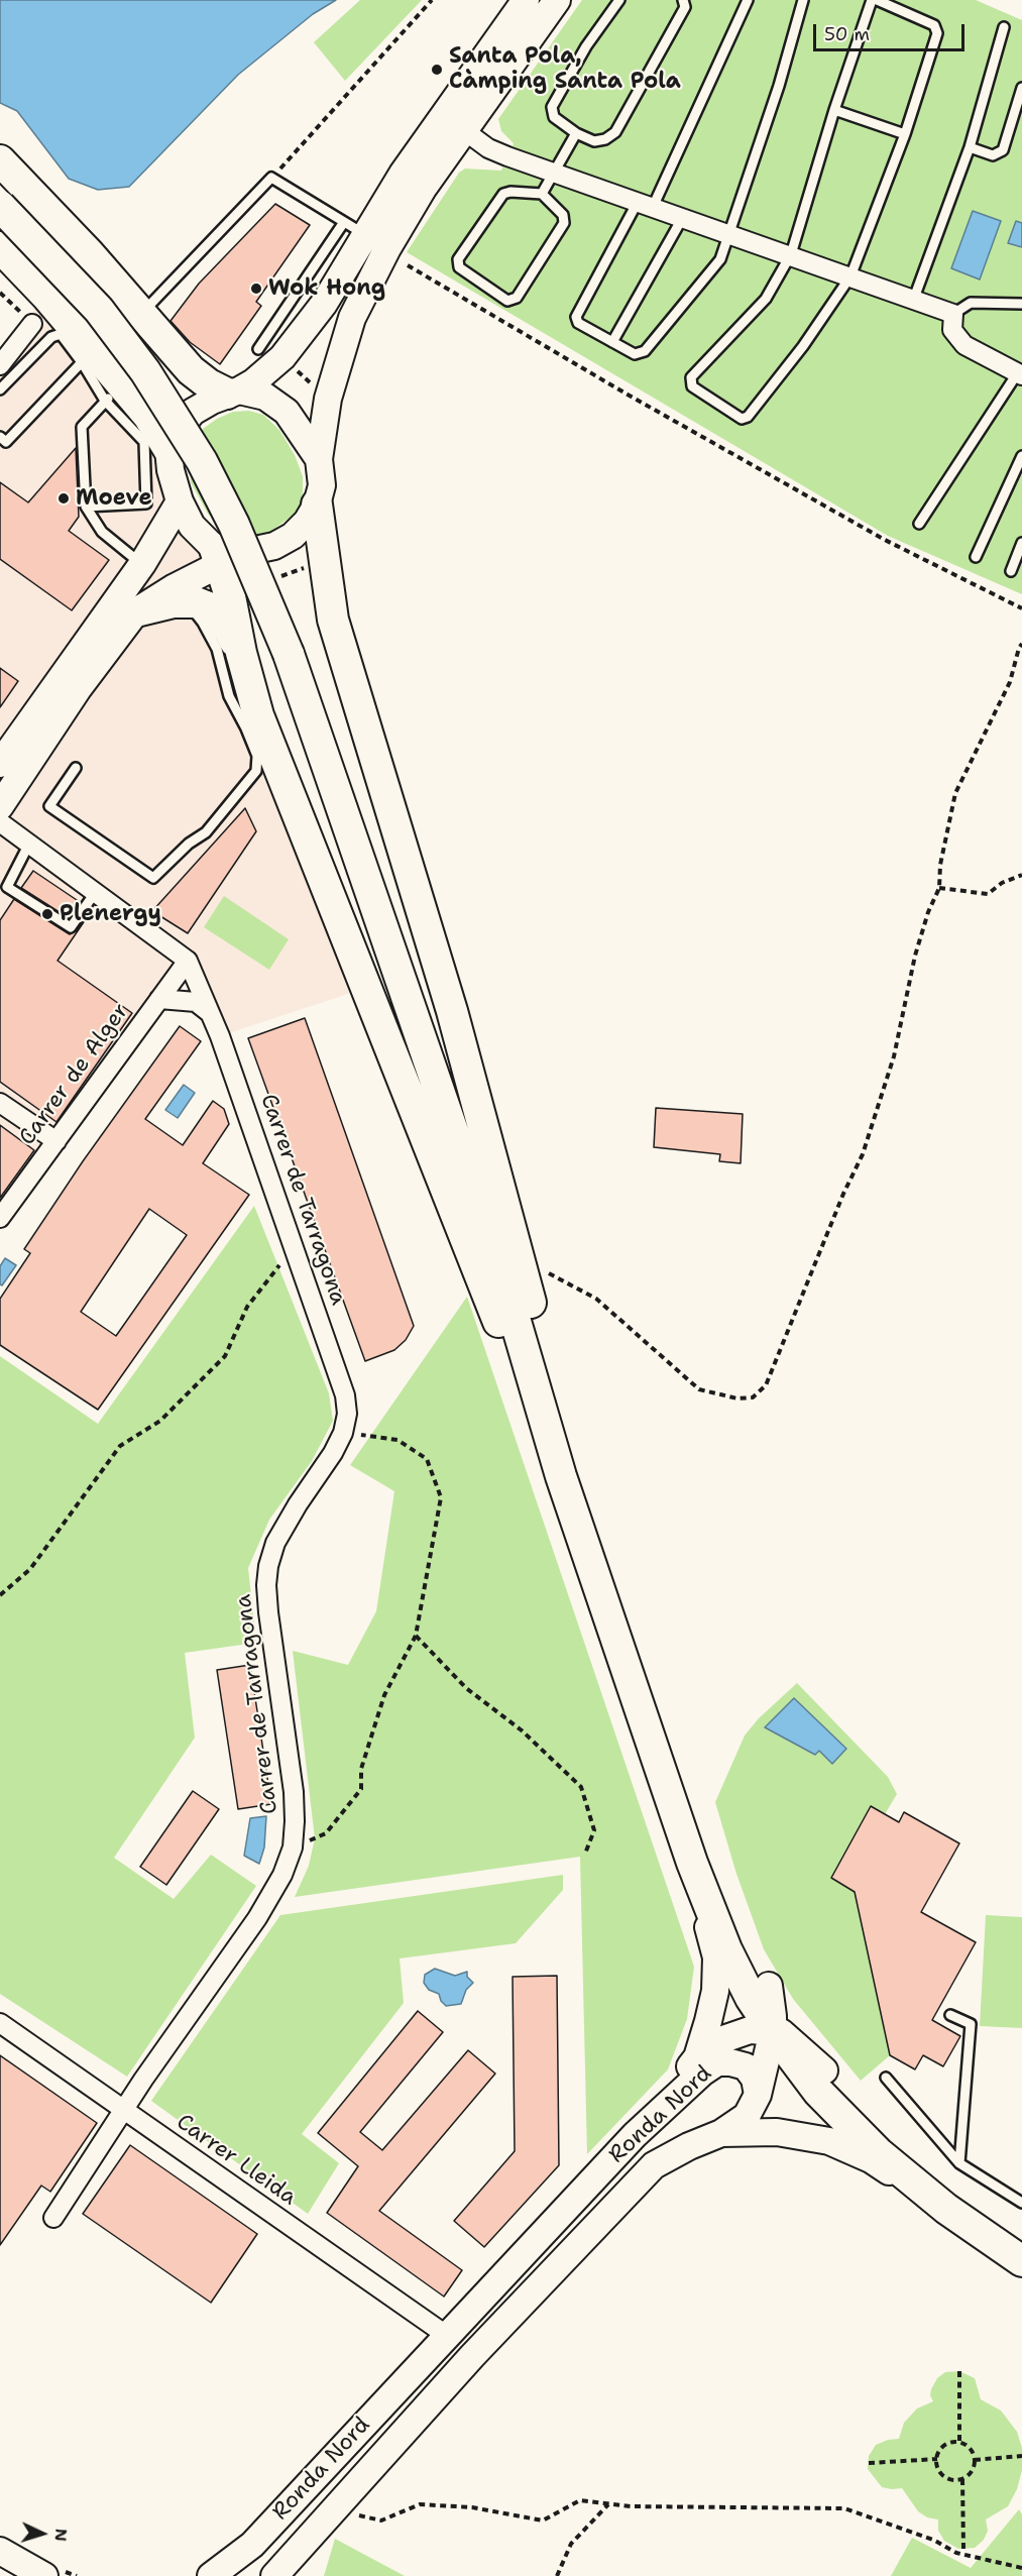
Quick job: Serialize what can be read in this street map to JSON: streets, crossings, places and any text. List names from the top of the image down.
{
  "streets": {
    "main road": ["Ronda Nord"],
    "street": ["Carrer de Alger", "Carrer de Tarragona", "Carrer Lleida"]
  },
  "crossings": [
    ["Carrer de Alger", "Carrer de Tarragona"],
    ["Carrer de Tarragona", "Carrer Lleida"],
    ["Ronda Nord", "Carrer Lleida"]
  ],
  "places": [
    "Santa Pola, Càmping Santa Pola",
    "Wok Hong",
    "Moeve",
    "Plenergy"
  ],
  "scale_bar": "50 m",
  "north": "right"
}
